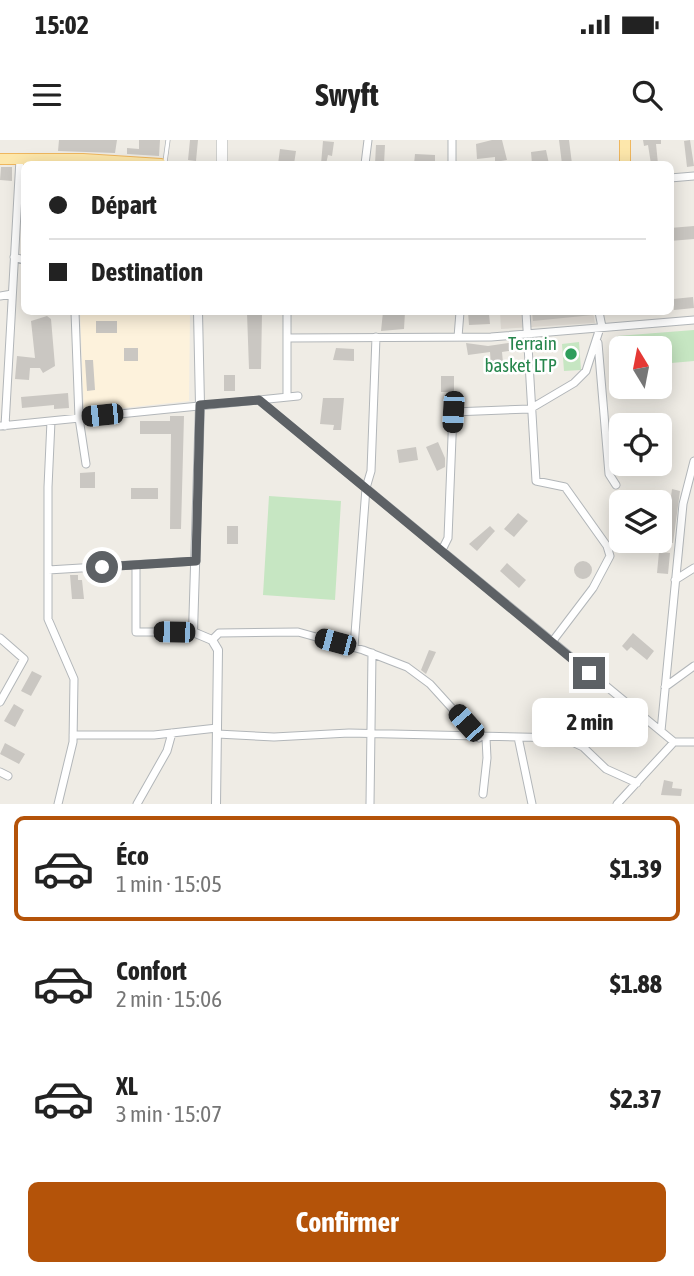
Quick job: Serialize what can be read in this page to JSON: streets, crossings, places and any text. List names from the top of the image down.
{
  "places": ["Terrain basket LTP"],
  "north": "top",
  "page": {
    "status": "15:02",
    "header": "Swyft",
    "banner": ["Départ", "Destination"],
    "bubble": "2 min",
    "list": [
      {
        "name": "Éco",
        "note": "1 min · 15:05",
        "value": "$1.39"
      },
      {
        "name": "Confort",
        "note": "2 min · 15:06",
        "value": "$1.88"
      },
      {
        "name": "XL",
        "note": "3 min · 15:07",
        "value": "$2.37"
      }
    ],
    "buttons": "Confirmer"
  }
}
